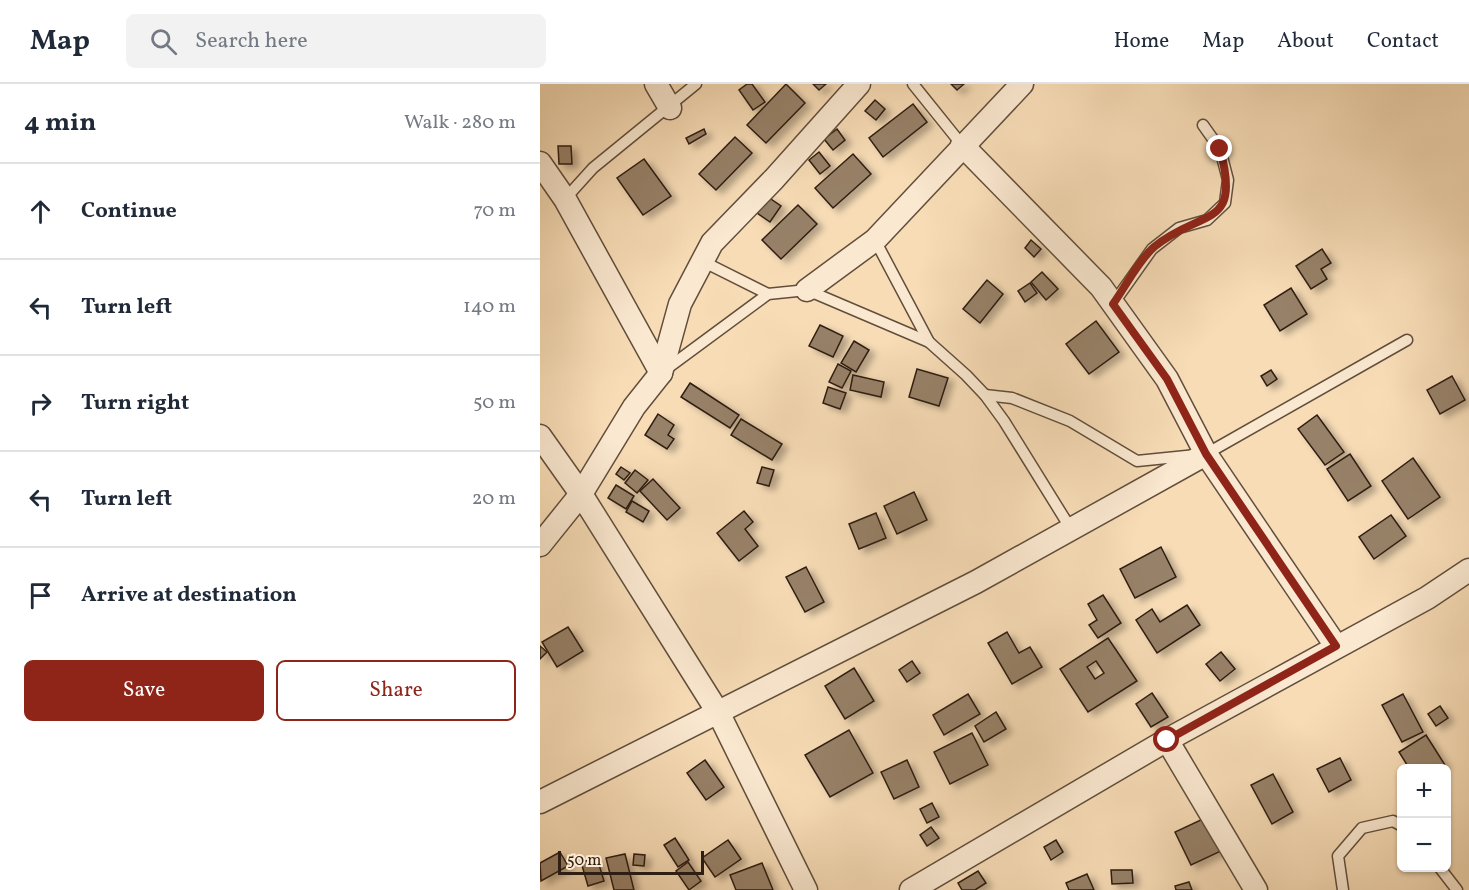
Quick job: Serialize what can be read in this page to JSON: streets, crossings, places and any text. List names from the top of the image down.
{
  "scale_bar": "50 m",
  "page": {
    "header": "Map",
    "search": "Search here",
    "nav": [
      "Home",
      "Map",
      "About",
      "Contact"
    ],
    "heading": ["4 min", "Walk · 280 m"],
    "list": [
      ["Continue", "70 m"],
      ["Turn left", "140 m"],
      ["Turn right", "50 m"],
      ["Turn left", "20 m"],
      "Arrive at destination"
    ],
    "buttons": ["Save", "Share"],
    "map_buttons": ["+", "−"],
    "scale": "50 m"
  }
}
